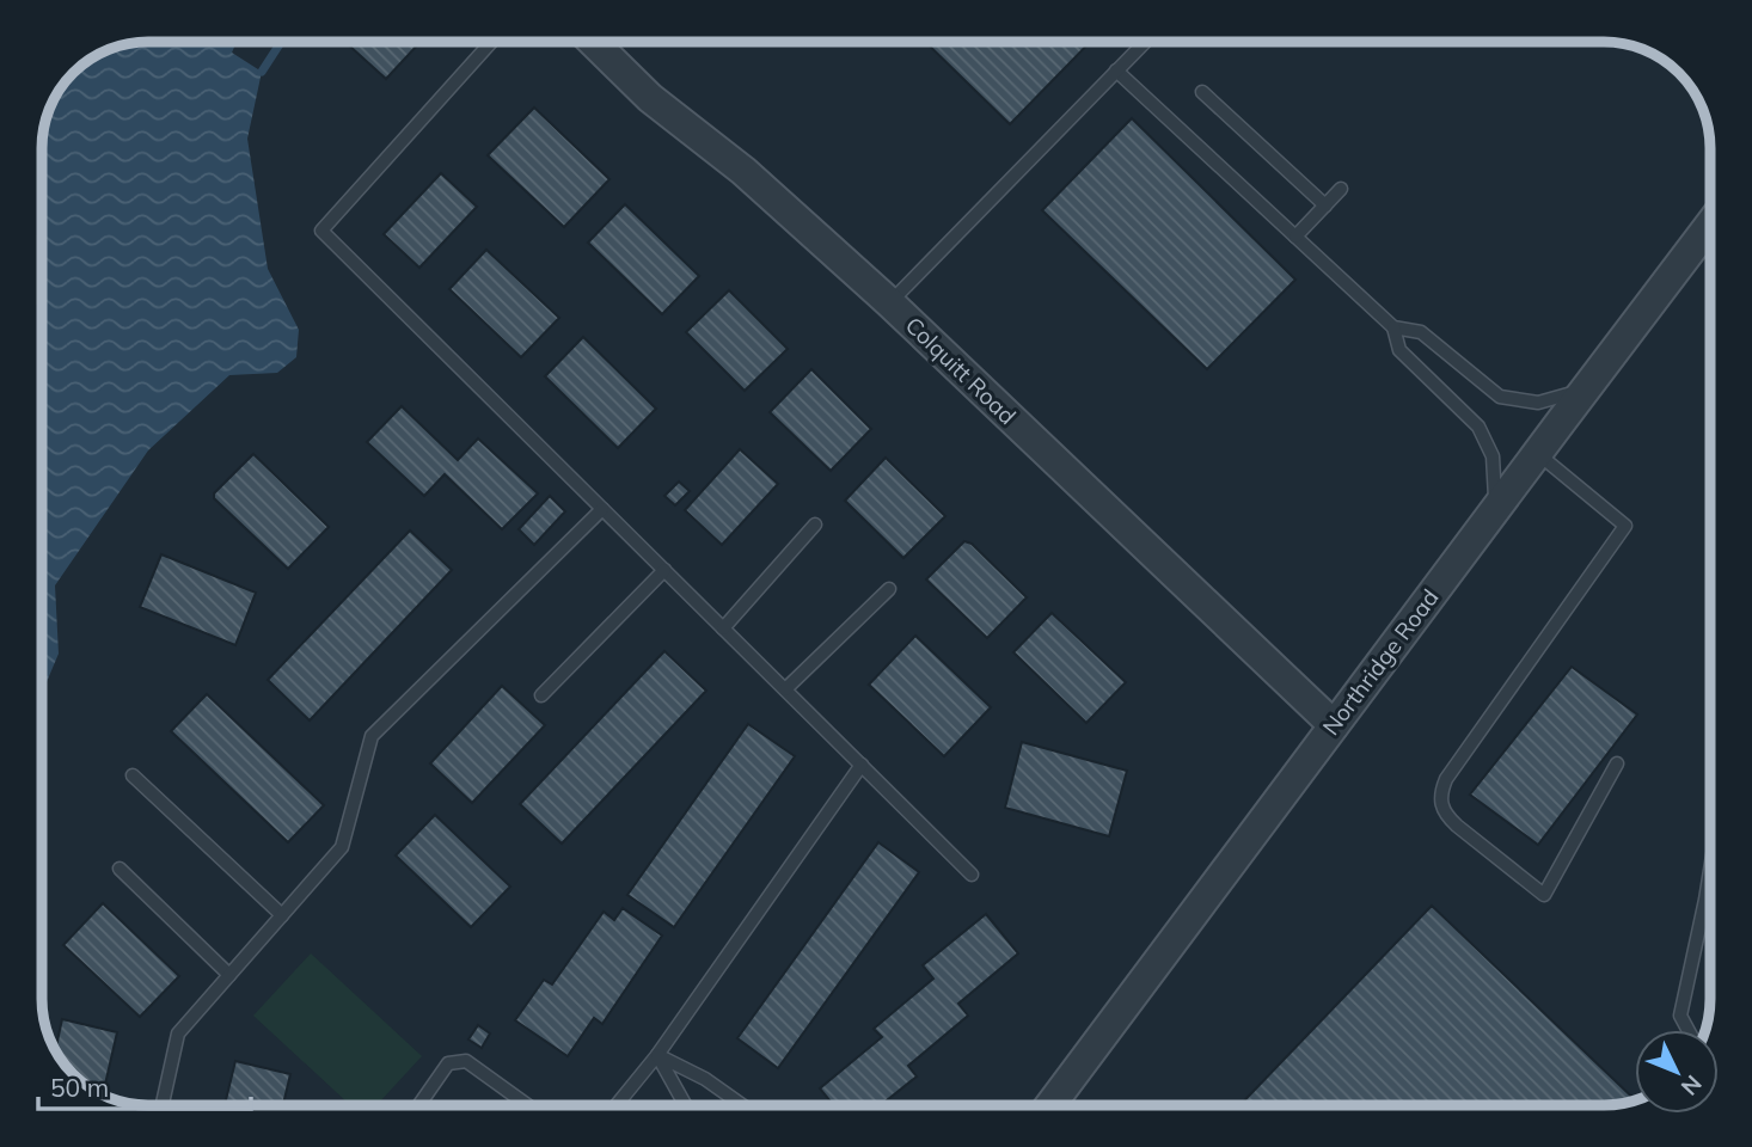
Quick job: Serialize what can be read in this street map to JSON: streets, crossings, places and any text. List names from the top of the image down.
{
  "streets": {
    "street": ["Colquitt Road", "Northridge Road"]
  },
  "crossings": [
    ["Colquitt Road", "Northridge Road"]
  ],
  "scale_bar": "50 m",
  "north": "bottom right"
}
